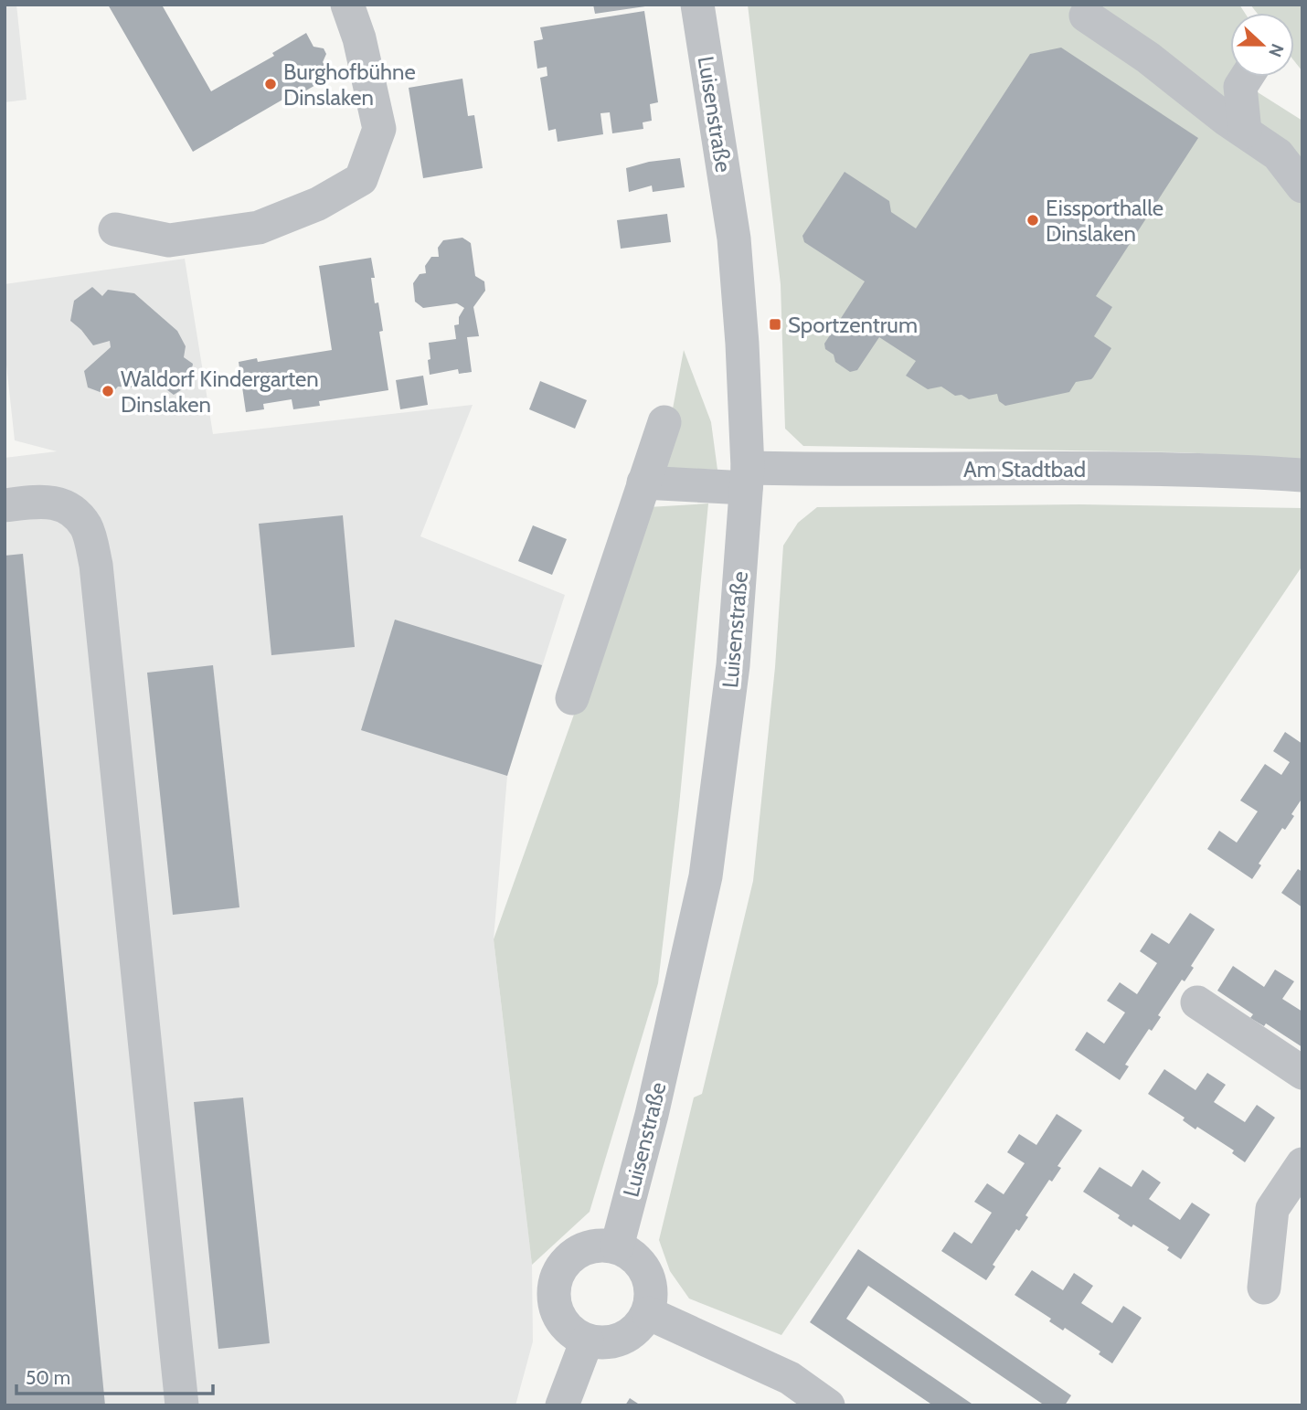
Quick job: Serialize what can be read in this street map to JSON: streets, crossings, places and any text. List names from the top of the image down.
{
  "streets": {
    "street": ["Luisenstraße", "Am Stadtbad"]
  },
  "crossings": [
    ["Luisenstraße", "Am Stadtbad"]
  ],
  "places": {
    "other": ["Burghofbühne Dinslaken", "Eissporthalle Dinslaken", "Waldorf Kindergarten Dinslaken"],
    "transit": ["Sportzentrum"]
  },
  "scale_bar": "50 m",
  "north": "right"
}
